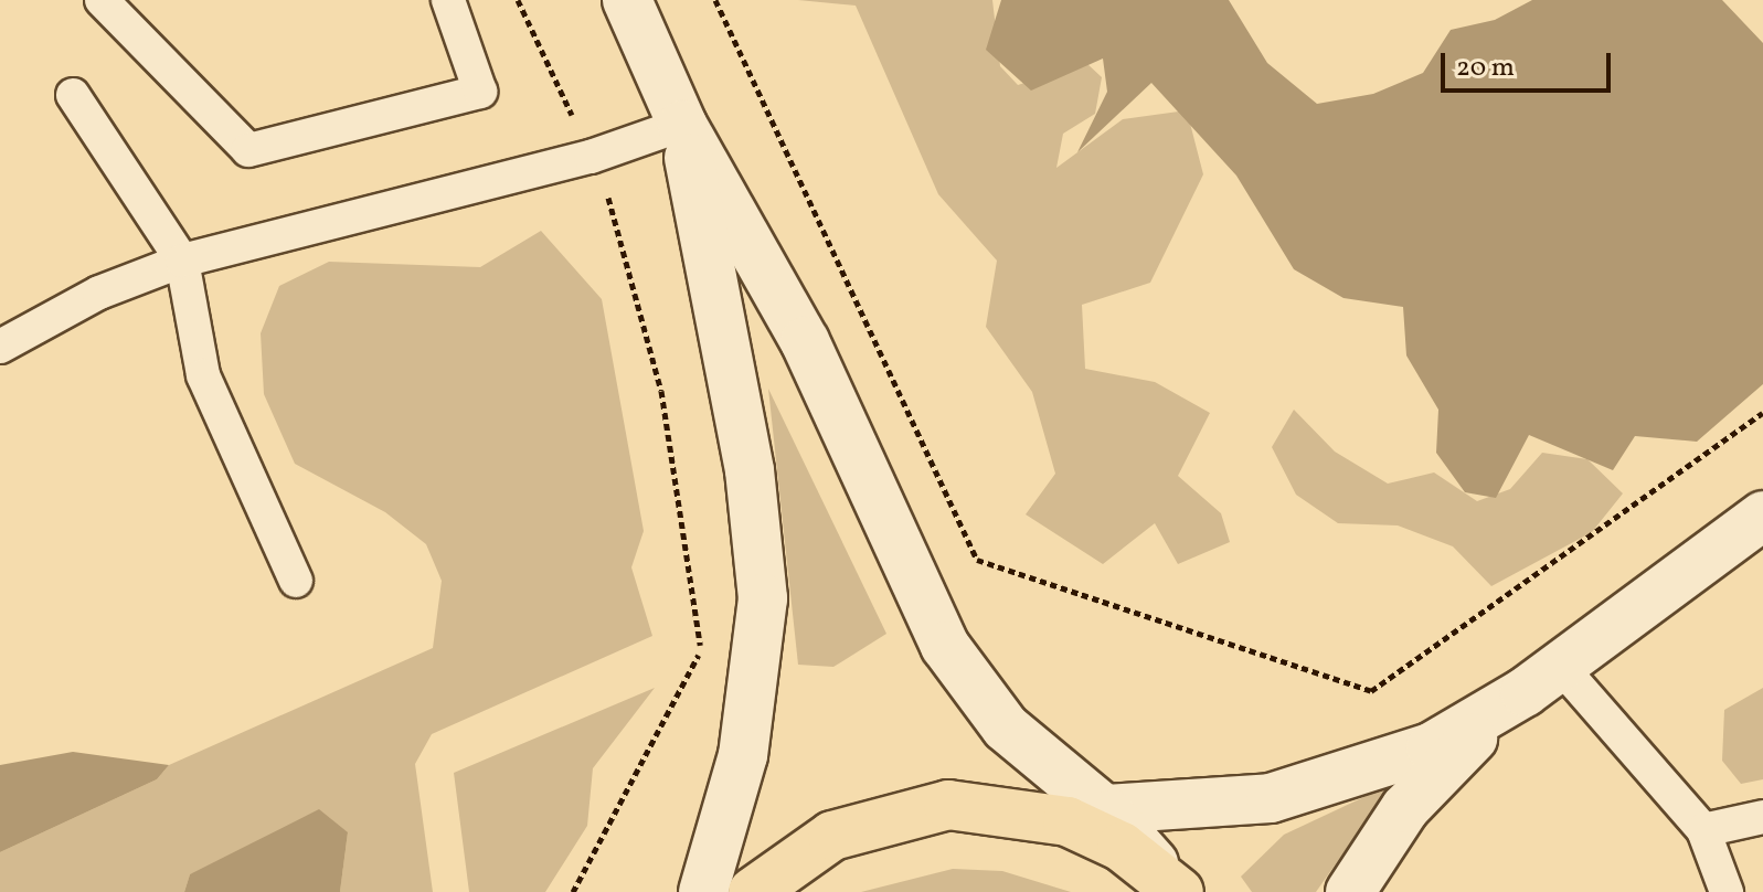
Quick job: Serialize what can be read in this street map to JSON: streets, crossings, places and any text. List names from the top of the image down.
{
  "scale_bar": "20 m"
}
